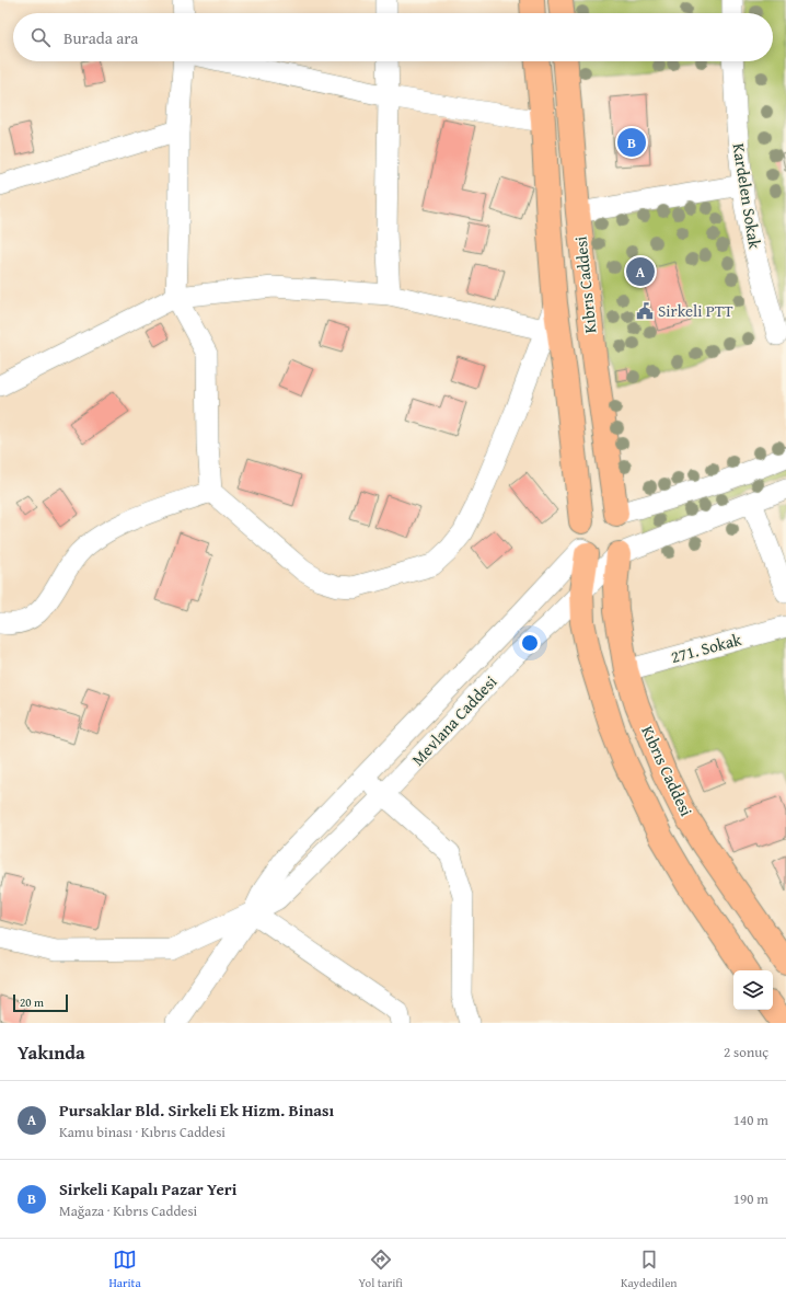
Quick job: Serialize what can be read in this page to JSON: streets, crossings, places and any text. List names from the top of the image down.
{
  "streets": {
    "main road": ["Kıbrıs Caddesi"],
    "street": ["Kardelen Sokak", "271. Sokak", "Mevlana Caddesi"]
  },
  "crossings": [
    ["Kıbrıs Caddesi", "271. Sokak"],
    ["Kıbrıs Caddesi", "Mevlana Caddesi"]
  ],
  "places": {
    "public building": ["Sirkeli PTT"]
  },
  "scale_bar": "20 m",
  "page": {
    "search": "Burada ara",
    "pins": ["B", "A"],
    "scale": "20 m",
    "heading": ["Yakında", "2 sonuç"],
    "list": [
      {
        "mark": "A",
        "name": "Pursaklar Bld. Sirkeli Ek Hizm. Binası",
        "note": "Kamu binası · Kıbrıs Caddesi",
        "value": "140 m"
      },
      {
        "mark": "B",
        "name": "Sirkeli Kapalı Pazar Yeri",
        "note": "Mağaza · Kıbrıs Caddesi",
        "value": "190 m"
      }
    ],
    "nav": ["Harita", "Yol tarifi", "Kaydedilen"]
  }
}
